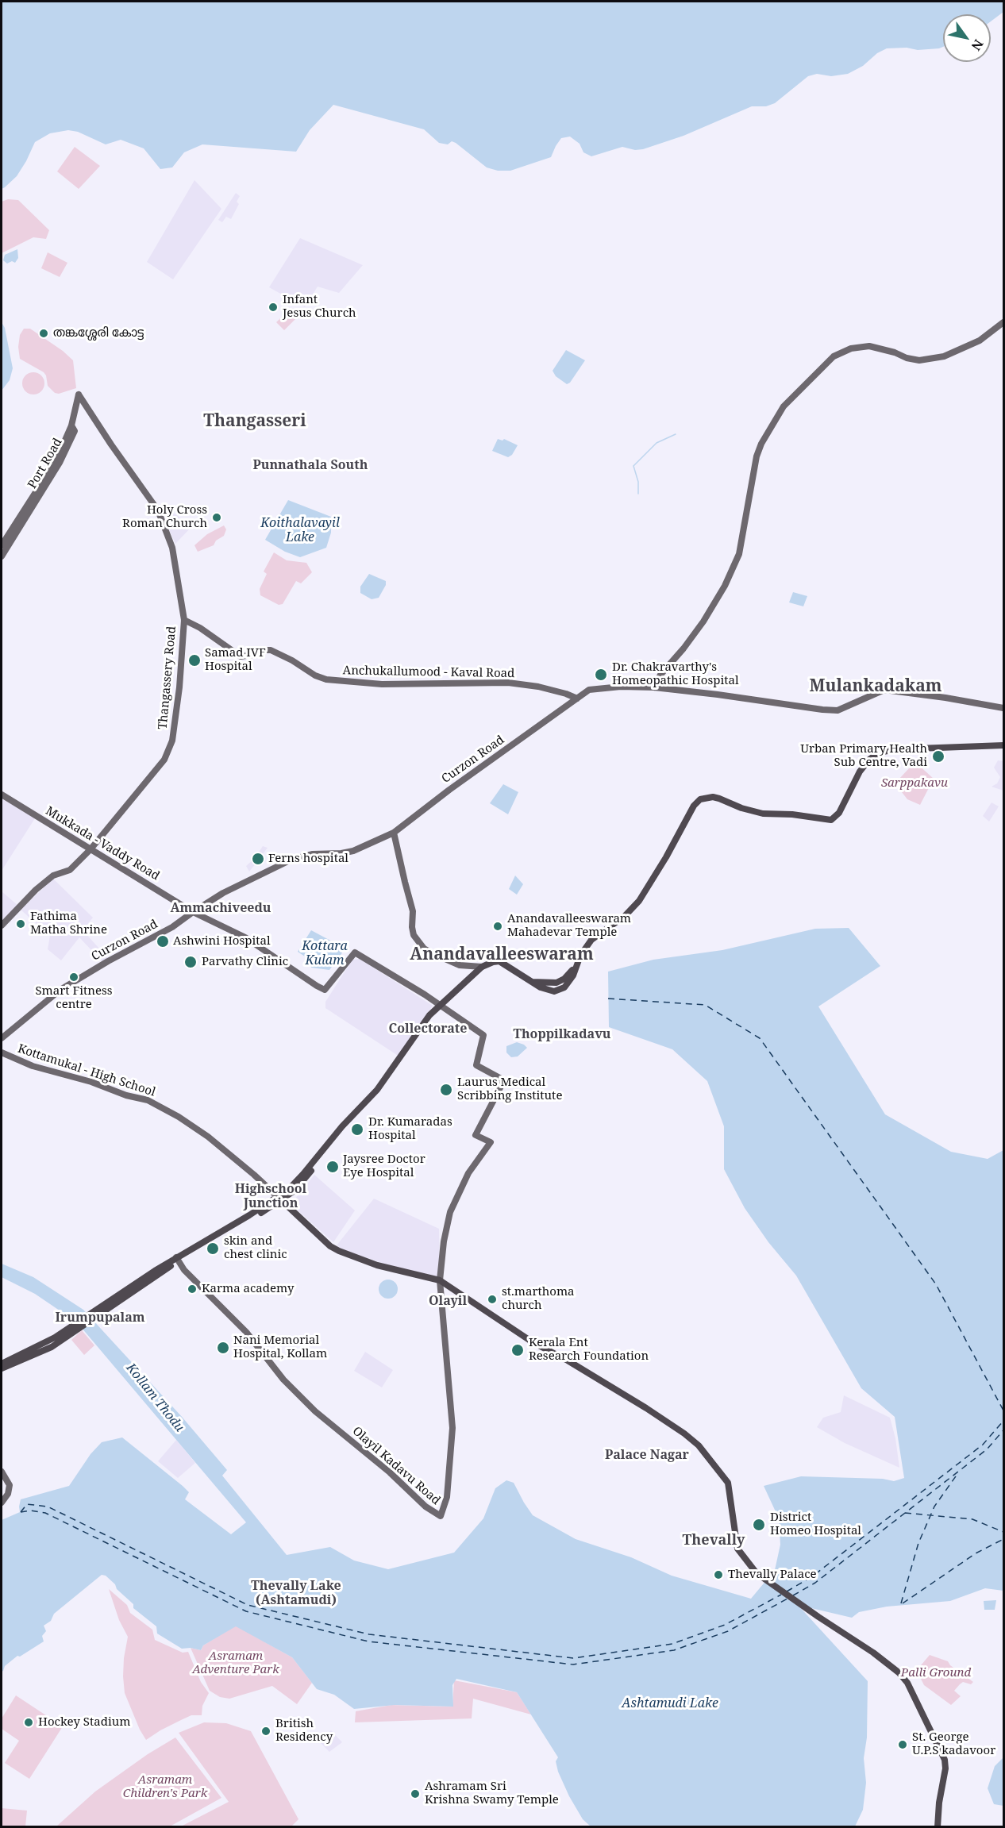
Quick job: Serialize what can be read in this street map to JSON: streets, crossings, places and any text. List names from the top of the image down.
{
  "streets": {
    "street": [
      "Port Road",
      "Anchukallumood - Kaval Road",
      "Thangassery Road",
      "Curzon Road",
      "Mukkada - Vaddy Road",
      "Kottamukal - High School",
      "Olayil Kadavu Road"
    ]
  },
  "crossings": [
    ["Port Road", "Thangassery Road"],
    ["Anchukallumood - Kaval Road", "Thangassery Road"],
    ["Anchukallumood - Kaval Road", "Curzon Road"],
    ["Thangassery Road", "Mukkada - Vaddy Road"],
    ["Curzon Road", "Mukkada - Vaddy Road"]
  ],
  "districts": [
    "Thangasseri",
    "Punnathala South",
    "Mulankadakam",
    "Ammachiveedu",
    "Anandavalleeswaram",
    "Collectorate",
    "Thoppilkadavu",
    "Highschool Junction",
    "Olayil",
    "Irumpupalam",
    "Palace Nagar",
    "Thevally",
    "Thevally Lake (Ashtamudi)"
  ],
  "water": [
    "Koithalavayil Lake",
    "Kottara Kulam",
    "Kollam Thodu",
    "Ashtamudi Lake"
  ],
  "parks": [
    "Sarppakavu",
    "Asramam Adventure Park",
    "Palli Ground",
    "Asramam Children's Park"
  ],
  "places": [
    "Infant Jesus Church",
    "തങ്കശ്ശേരി കോട്ട",
    "Holy Cross Roman Church",
    "Samad IVF Hospital",
    "Dr. Chakravarthy's Homeopathic Hospital",
    "Urban Primary Health Sub Centre, Vadi",
    "Ferns hospital",
    "Fathima Matha Shrine",
    "Anandavalleeswaram Mahadevar Temple",
    "Ashwini Hospital",
    "Parvathy Clinic",
    "Smart Fitness centre",
    "Laurus Medical Scribbing Institute",
    "Dr. Kumaradas Hospital",
    "Jaysree Doctor Eye Hospital",
    "skin and chest clinic",
    "Karma academy",
    "st.marthoma church",
    "Nani Memorial Hospital, Kollam",
    "Kerala Ent Research Foundation",
    "District Homeo Hospital",
    "Thevally Palace",
    "Hockey Stadium",
    "British Residency",
    "St. George U.P.S kadavoor",
    "Ashramam Sri Krishna Swamy Temple"
  ],
  "north": "bottom right"
}
